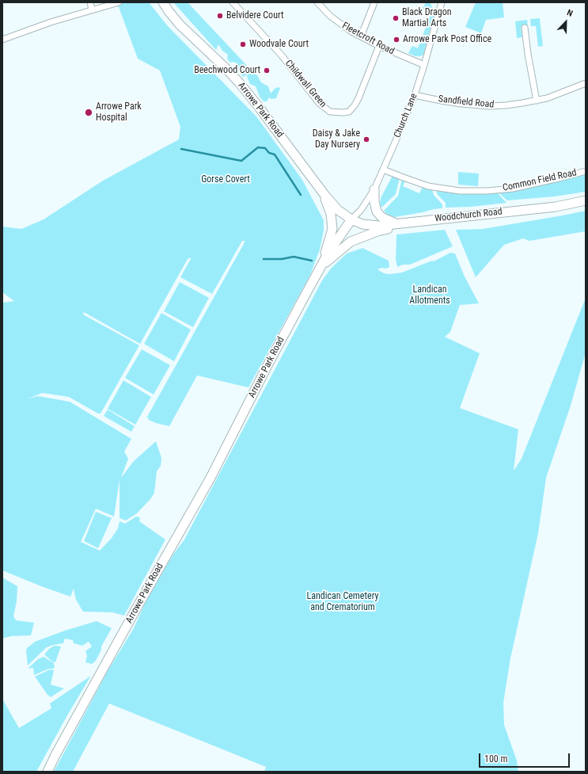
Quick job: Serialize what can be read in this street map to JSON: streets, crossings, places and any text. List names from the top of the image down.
{
  "streets": {
    "main road": ["Arrowe Park Road", "Woodchurch Road"],
    "street": [
      "Fleetcroft Road",
      "Childwall Green",
      "Sandfield Road",
      "Church Lane",
      "Common Field Road"
    ]
  },
  "crossings": [
    ["Fleetcroft Road", "Childwall Green"],
    ["Fleetcroft Road", "Church Lane"],
    ["Sandfield Road", "Church Lane"],
    ["Arrowe Park Road", "Church Lane"],
    ["Arrowe Park Road", "Woodchurch Road"],
    ["Church Lane", "Common Field Road"],
    ["Church Lane", "Woodchurch Road"]
  ],
  "parks": ["Gorse Covert", "Landican Allotments", "Landican Cemetery and Crematorium"],
  "places": [
    "Belvidere Court",
    "Black Dragon Martial Arts",
    "Arrowe Park Post Office",
    "Woodvale Court",
    "Beechwood Court",
    "Arrowe Park Hospital",
    "Daisy & Jake Day Nursery"
  ],
  "scale_bar": "100 m",
  "north": "top right"
}
